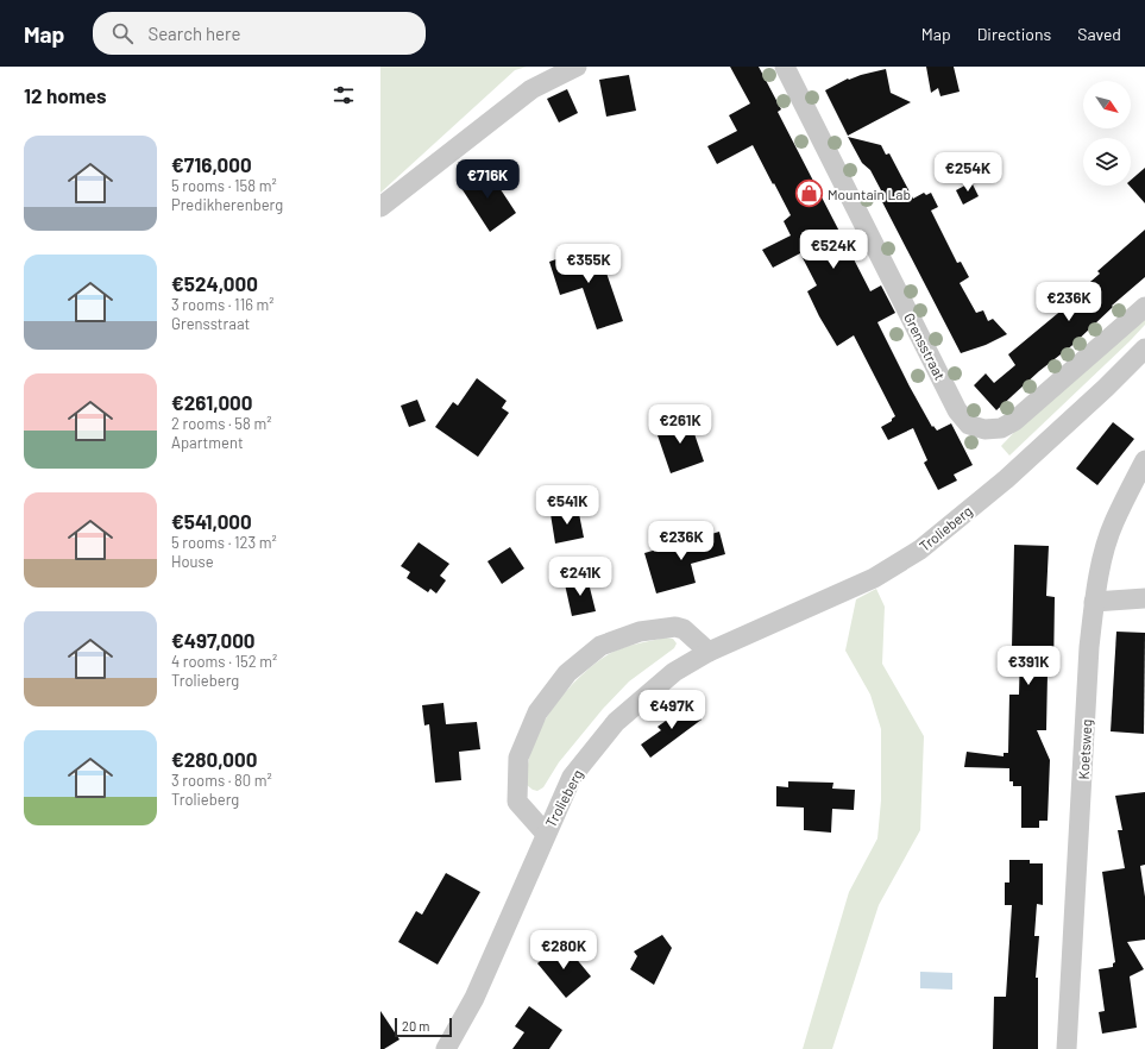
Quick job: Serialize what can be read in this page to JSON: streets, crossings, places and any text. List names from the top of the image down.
{
  "streets": {
    "street": ["Grensstraat", "Trolieberg", "Koetsweg"]
  },
  "places": {
    "shop": ["Mountain Lab"]
  },
  "scale_bar": "20 m",
  "north": "bottom right",
  "page": {
    "header": "Map",
    "search": "Search here",
    "nav": ["Map", "Directions", "Saved"],
    "heading": "12 homes",
    "list": [
      {
        "name": "€716,000",
        "note": "5 rooms · 158 m² · Predikherenberg"
      },
      {
        "name": "€524,000",
        "note": "3 rooms · 116 m² · Grensstraat"
      },
      {
        "name": "€261,000",
        "note": "2 rooms · 58 m² · Apartment"
      },
      {
        "name": "€541,000",
        "note": "5 rooms · 123 m² · House"
      },
      {
        "name": "€497,000",
        "note": "4 rooms · 152 m² · Trolieberg"
      },
      {
        "name": "€280,000",
        "note": "3 rooms · 80 m² · Trolieberg"
      }
    ],
    "price": [
      "€254K",
      "€716K",
      "€524K",
      "€355K",
      "€236K",
      "€261K",
      "€541K",
      "€236K",
      "€241K",
      "€391K",
      "€497K",
      "€280K"
    ],
    "scale": "20 m"
  }
}
